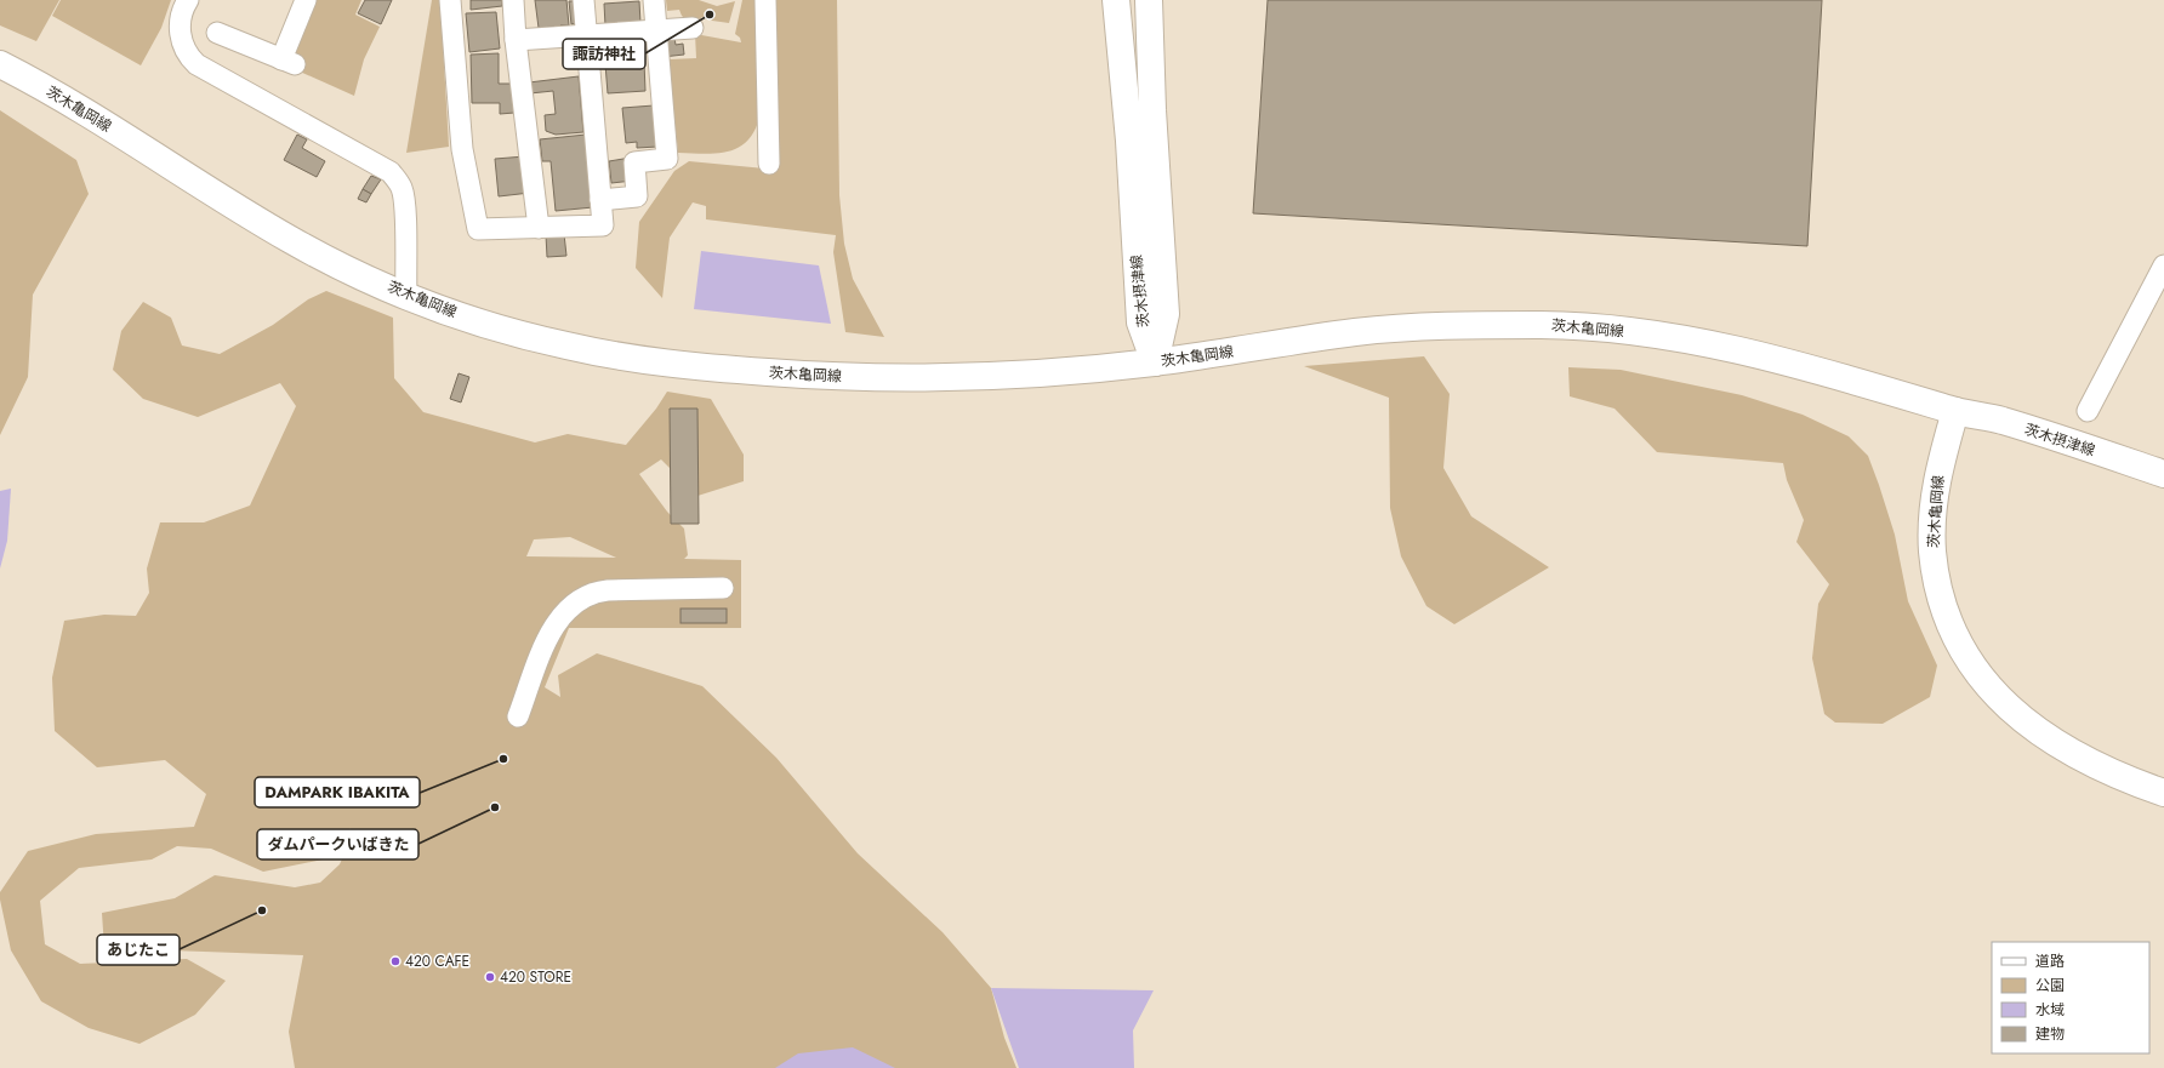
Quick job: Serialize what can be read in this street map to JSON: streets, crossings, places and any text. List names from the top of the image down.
{
  "streets": {
    "main road": ["茨木亀岡線", "茨木摂津線"]
  },
  "crossings": [
    ["茨木亀岡線", "茨木摂津線"]
  ],
  "places": [
    "諏訪神社",
    "DAMPARK IBAKITA",
    "ダムパークいばきた",
    "あじたこ",
    "420 CAFE",
    "420 STORE"
  ],
  "legend": [
    "道路",
    "公園",
    "水域",
    "建物"
  ]
}
